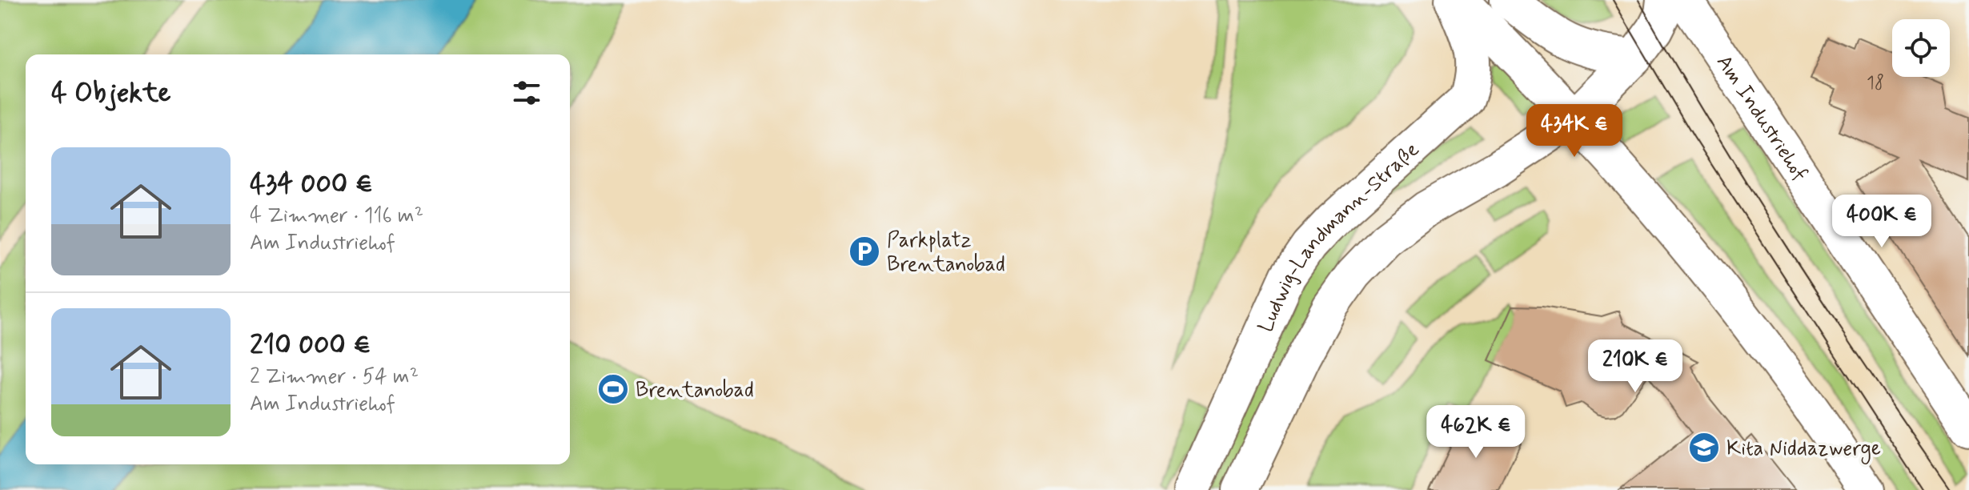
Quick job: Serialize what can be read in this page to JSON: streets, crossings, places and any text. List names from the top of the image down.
{
  "streets": {
    "main road": ["Am Industriehof", "Ludwig-Landmann-Straße"]
  },
  "places": {
    "parking": ["Parkplatz Brentanobad"],
    "sports": ["Brentanobad"],
    "school or university": ["Kita Niddazwerge"]
  },
  "house_numbers": ["18"],
  "page": {
    "heading": "4 Objekte",
    "price": [
      "434K €",
      "400K €",
      "210K €",
      "462K €"
    ],
    "list": [
      {
        "name": "434 000 €",
        "note": "4 Zimmer · 116 m² · Am Industriehof"
      },
      {
        "name": "210 000 €",
        "note": "2 Zimmer · 54 m² · Am Industriehof"
      }
    ]
  }
}
